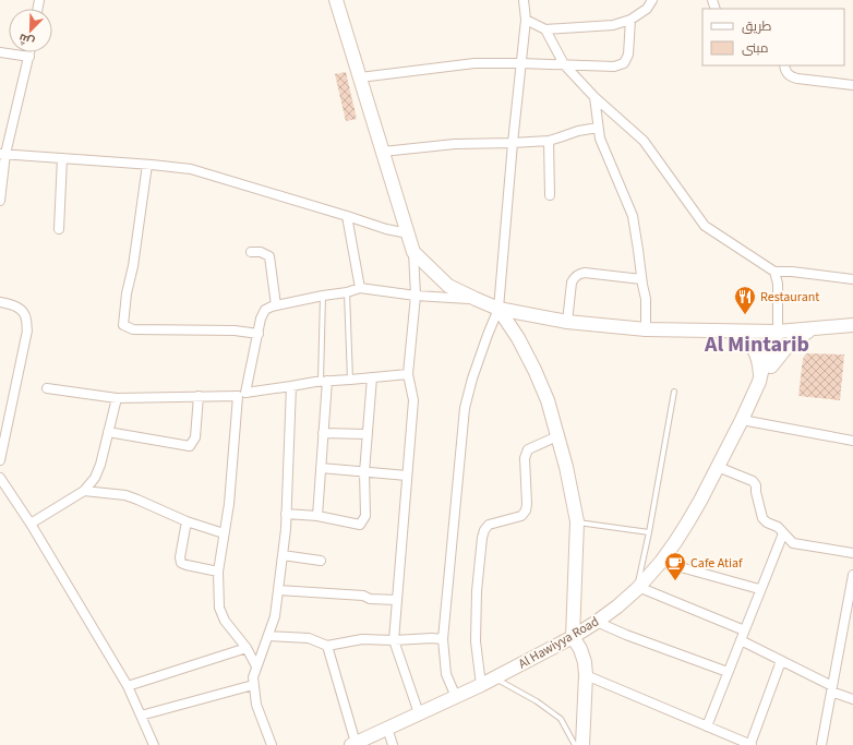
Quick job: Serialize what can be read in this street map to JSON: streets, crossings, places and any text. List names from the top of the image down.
{
  "streets": {
    "street": ["Al Hawiyya Road"]
  },
  "districts": ["Al Mintarib"],
  "places": {
    "restaurant": ["Restaurant"],
    "cafe": ["Cafe Atiaf"]
  },
  "legend": ["طريق", "مبنى"],
  "north": "bottom left"
}
